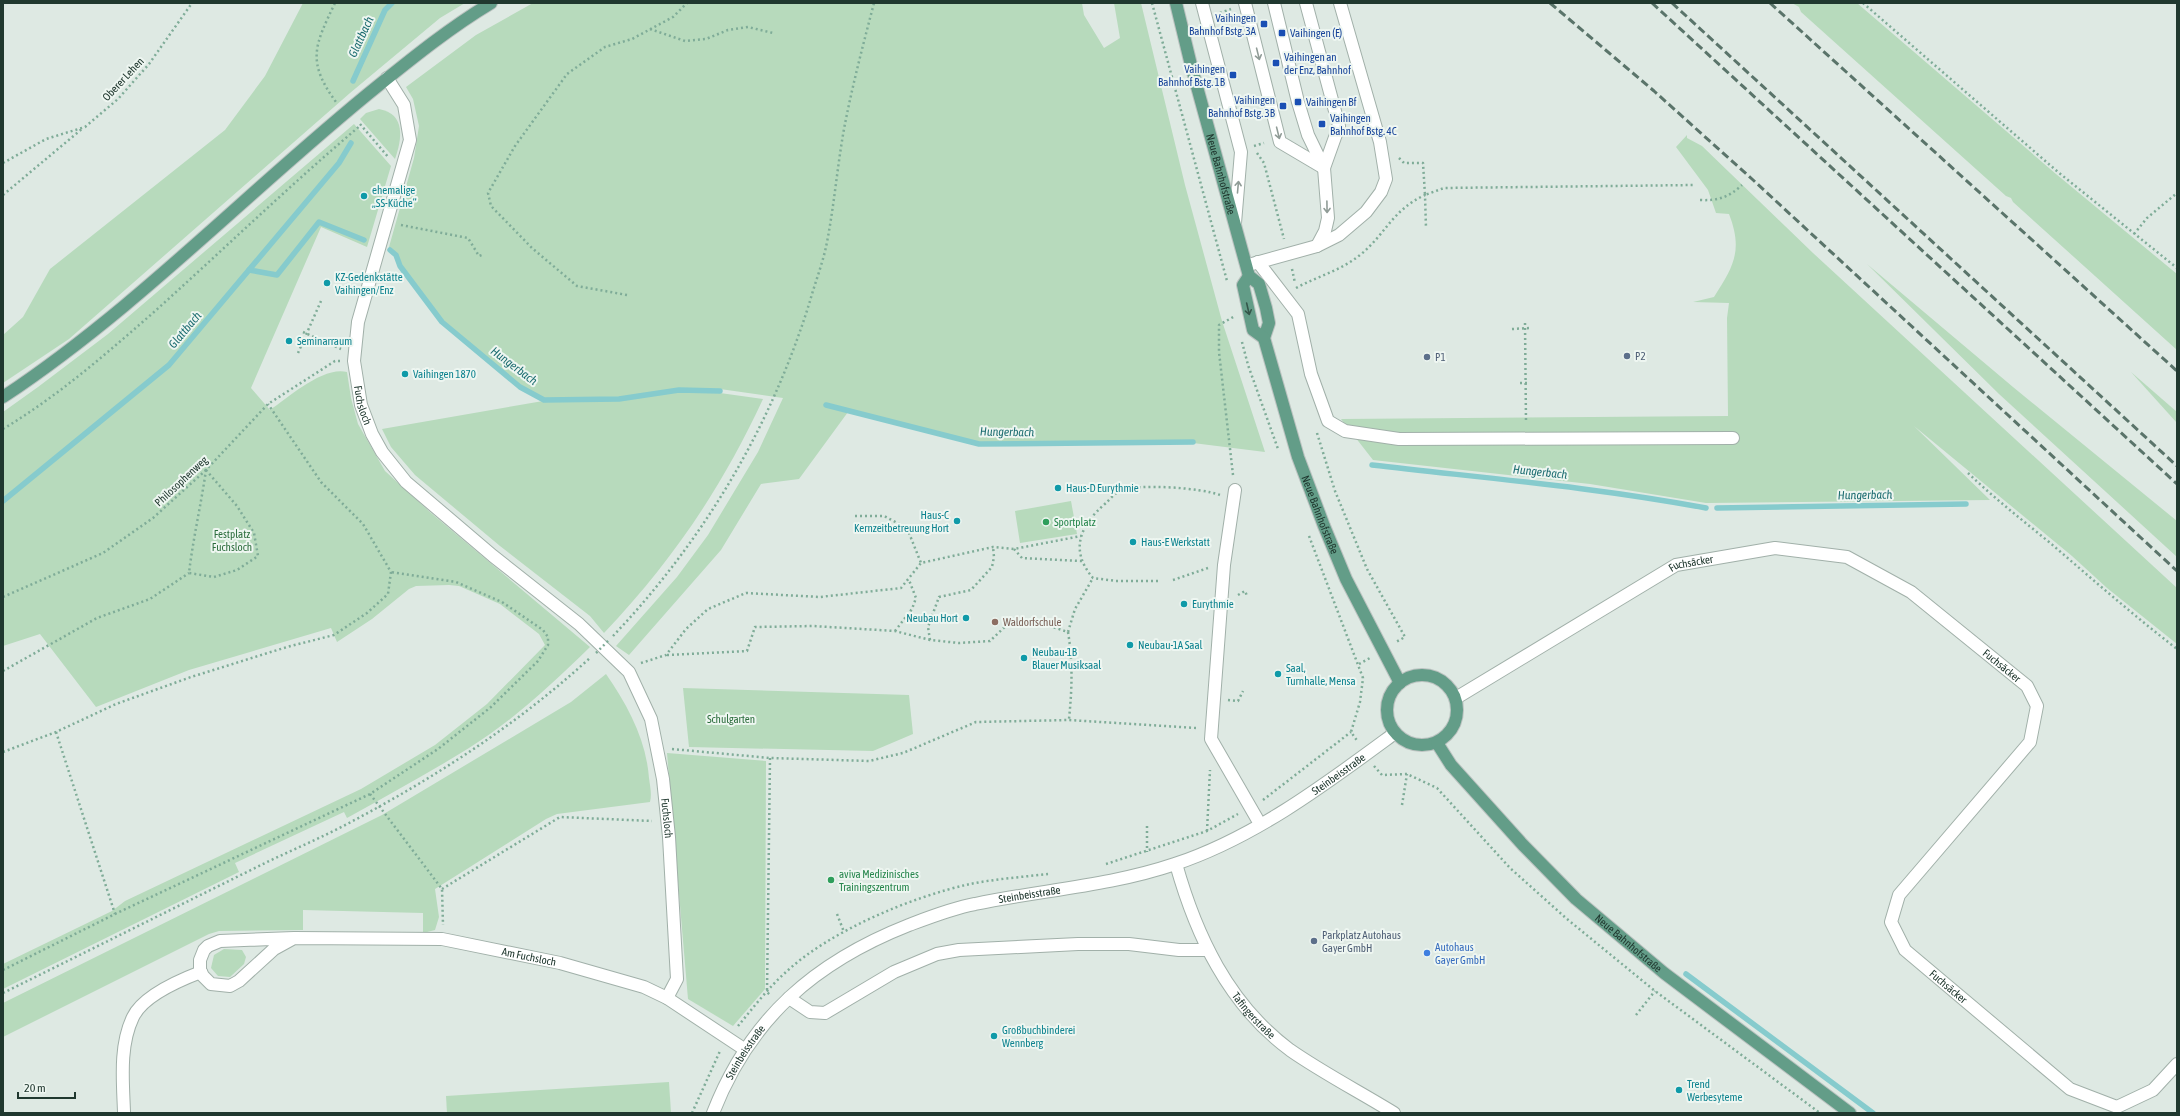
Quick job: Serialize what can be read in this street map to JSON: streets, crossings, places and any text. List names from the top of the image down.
{
  "streets": {
    "main road": ["Neue Bahnhofstraße"],
    "street": [
      "Fuchsloch",
      "Fuchsäcker",
      "Steinbeisstraße",
      "Am Fuchsloch",
      "Tafingerstraße"
    ],
    "path": ["Oberer Lehen", "Philosophenweg"]
  },
  "crossings": [
    ["Neue Bahnhofstraße", "Fuchsäcker"],
    ["Neue Bahnhofstraße", "Steinbeisstraße"],
    ["Fuchsloch", "Philosophenweg"],
    ["Fuchsloch", "Am Fuchsloch"],
    ["Fuchsäcker", "Steinbeisstraße"],
    ["Steinbeisstraße", "Am Fuchsloch"],
    ["Steinbeisstraße", "Tafingerstraße"]
  ],
  "water": ["Glattbach", "Hungerbach"],
  "parks": ["Festplatz Fuchsloch", "Schulgarten"],
  "places": {
    "transit": [
      "Vaihingen Bahnhof Bstg. 3A",
      "Vaihingen (E)",
      "Vaihingen an der Enz, Bahnhof",
      "Vaihingen Bahnhof Bstg. 1B",
      "Vaihingen Bf",
      "Vaihingen Bahnhof Bstg. 3B",
      "Vaihingen Bahnhof Bstg. 4C"
    ],
    "other": [
      "ehemalige „SS-Küche“",
      "KZ-Gedenkstätte Vaihingen/Enz",
      "Seminarraum",
      "P2",
      "P1",
      "Vaihingen 1870",
      "Haus-D Eurythmie",
      "Haus-C Kernzeitbetreuung Hort",
      "Sportplatz",
      "Haus-E Werkstatt",
      "Eurythmie",
      "Neubau Hort",
      "Waldorfschule",
      "Neubau-1A Saal",
      "Neubau-1B Blauer Musiksaal",
      "Saal, Turnhalle, Mensa",
      "aviva Medizinisches Trainingszentrum",
      "Parkplatz Autohaus Gayer GmbH",
      "Autohaus Gayer GmbH",
      "Großbuchbinderei Wennberg",
      "Trend Werbesyteme"
    ]
  },
  "scale_bar": "20 m"
}
